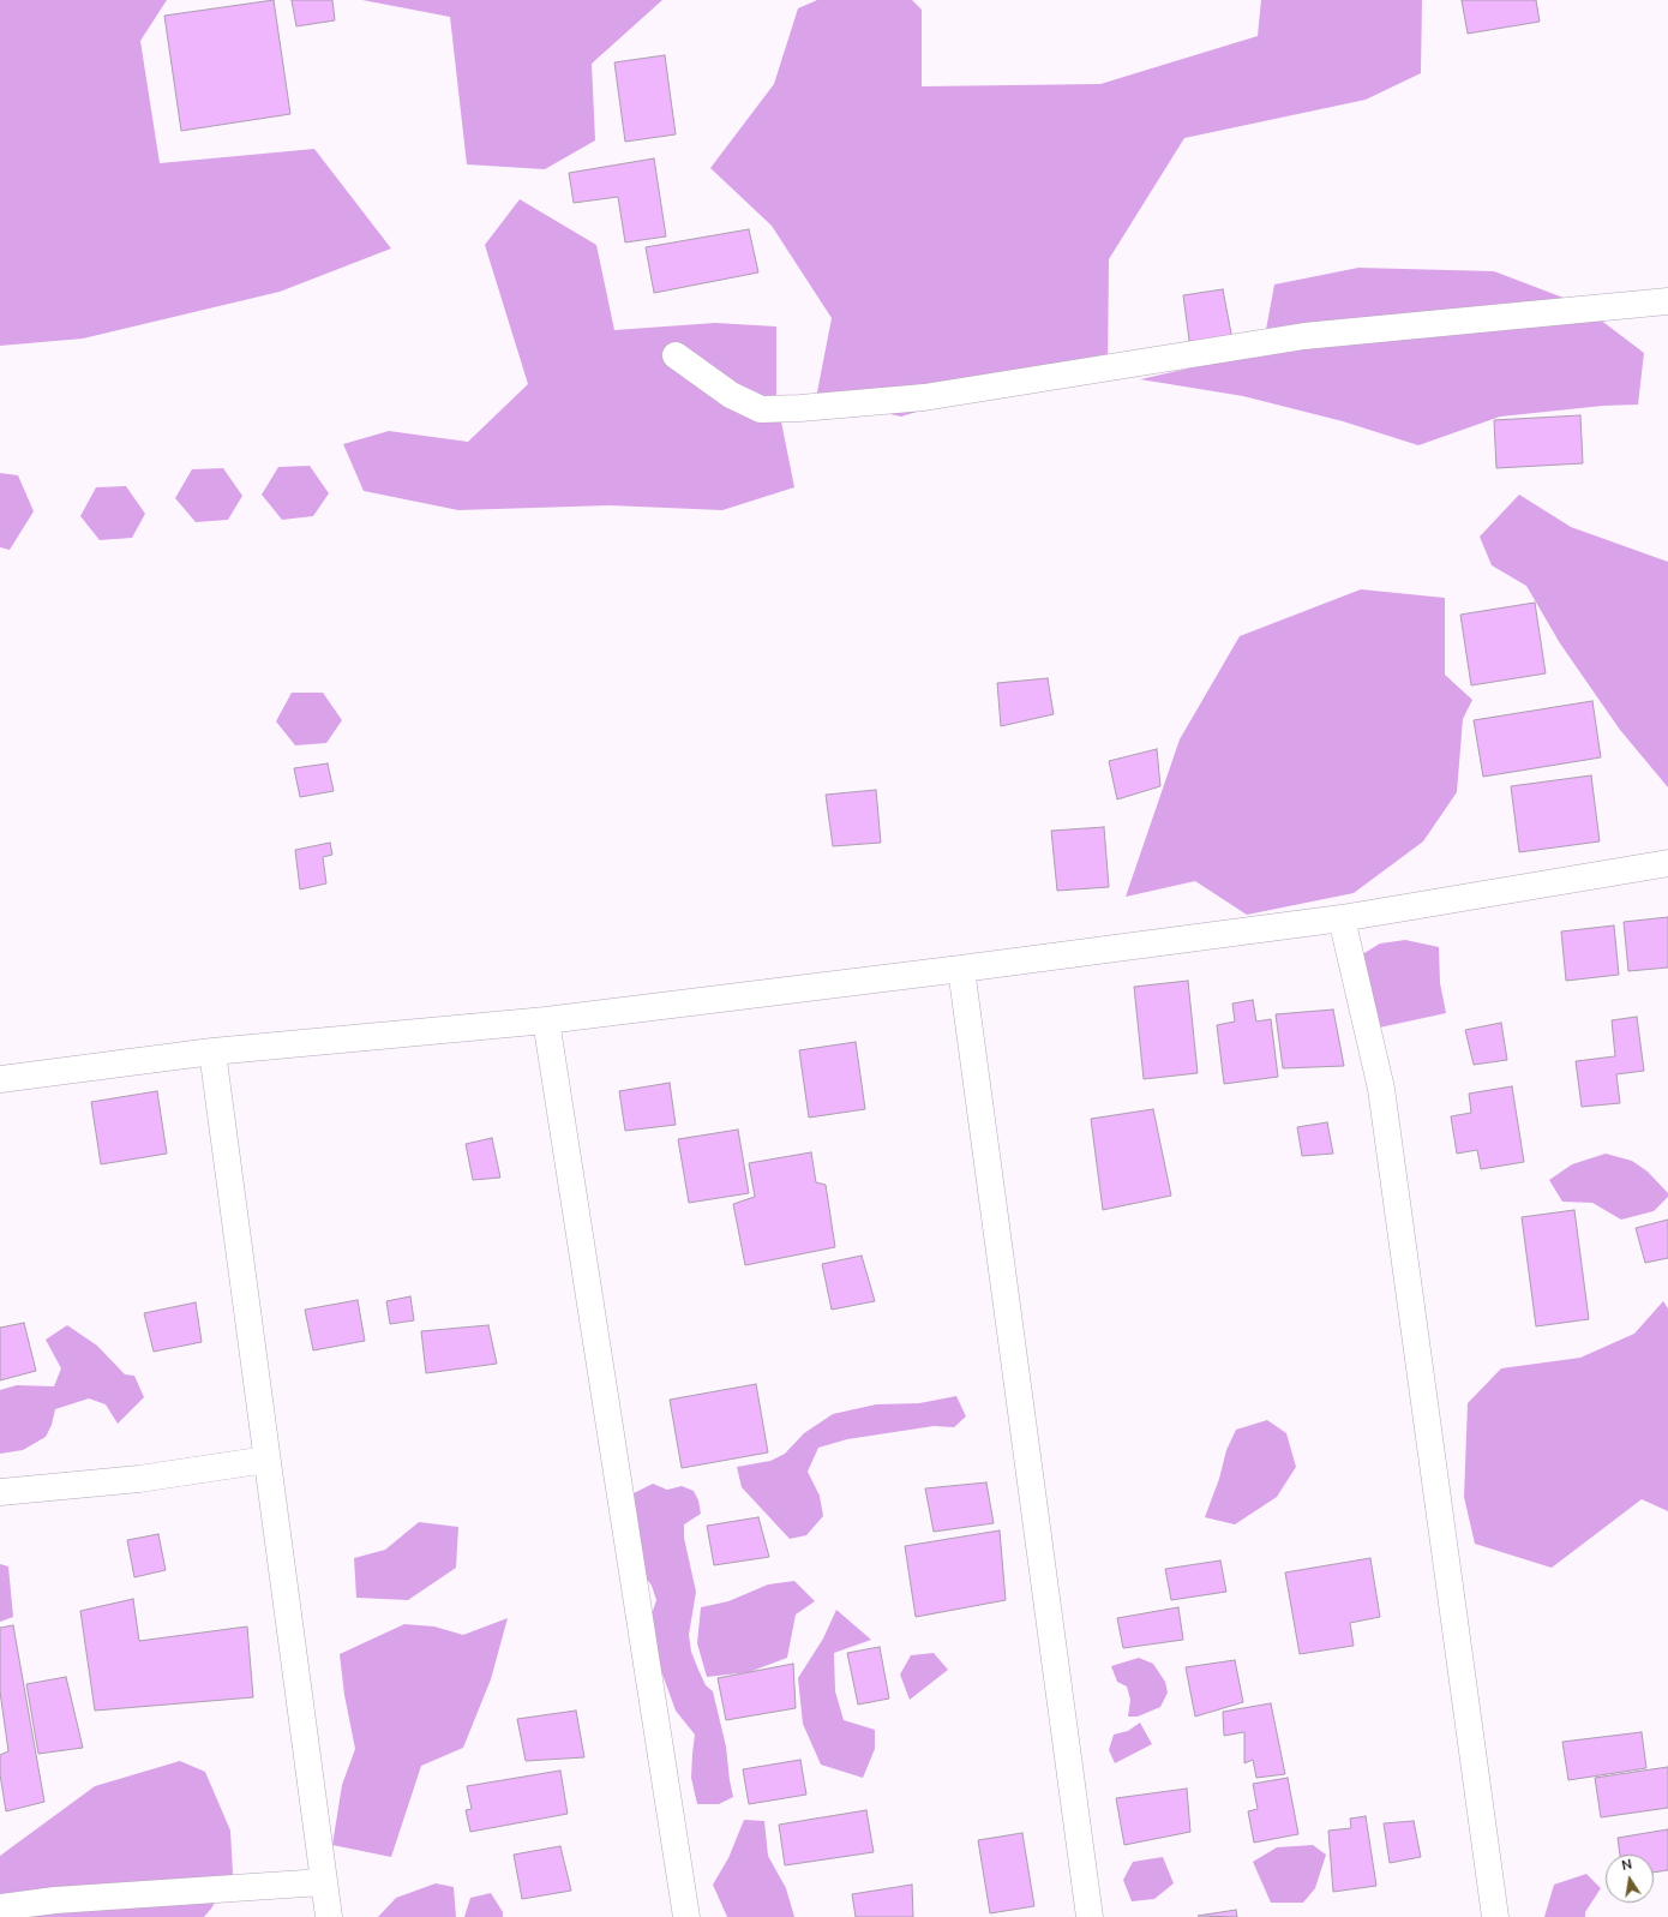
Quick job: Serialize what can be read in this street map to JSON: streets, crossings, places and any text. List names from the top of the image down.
{
  "north": "top"
}
